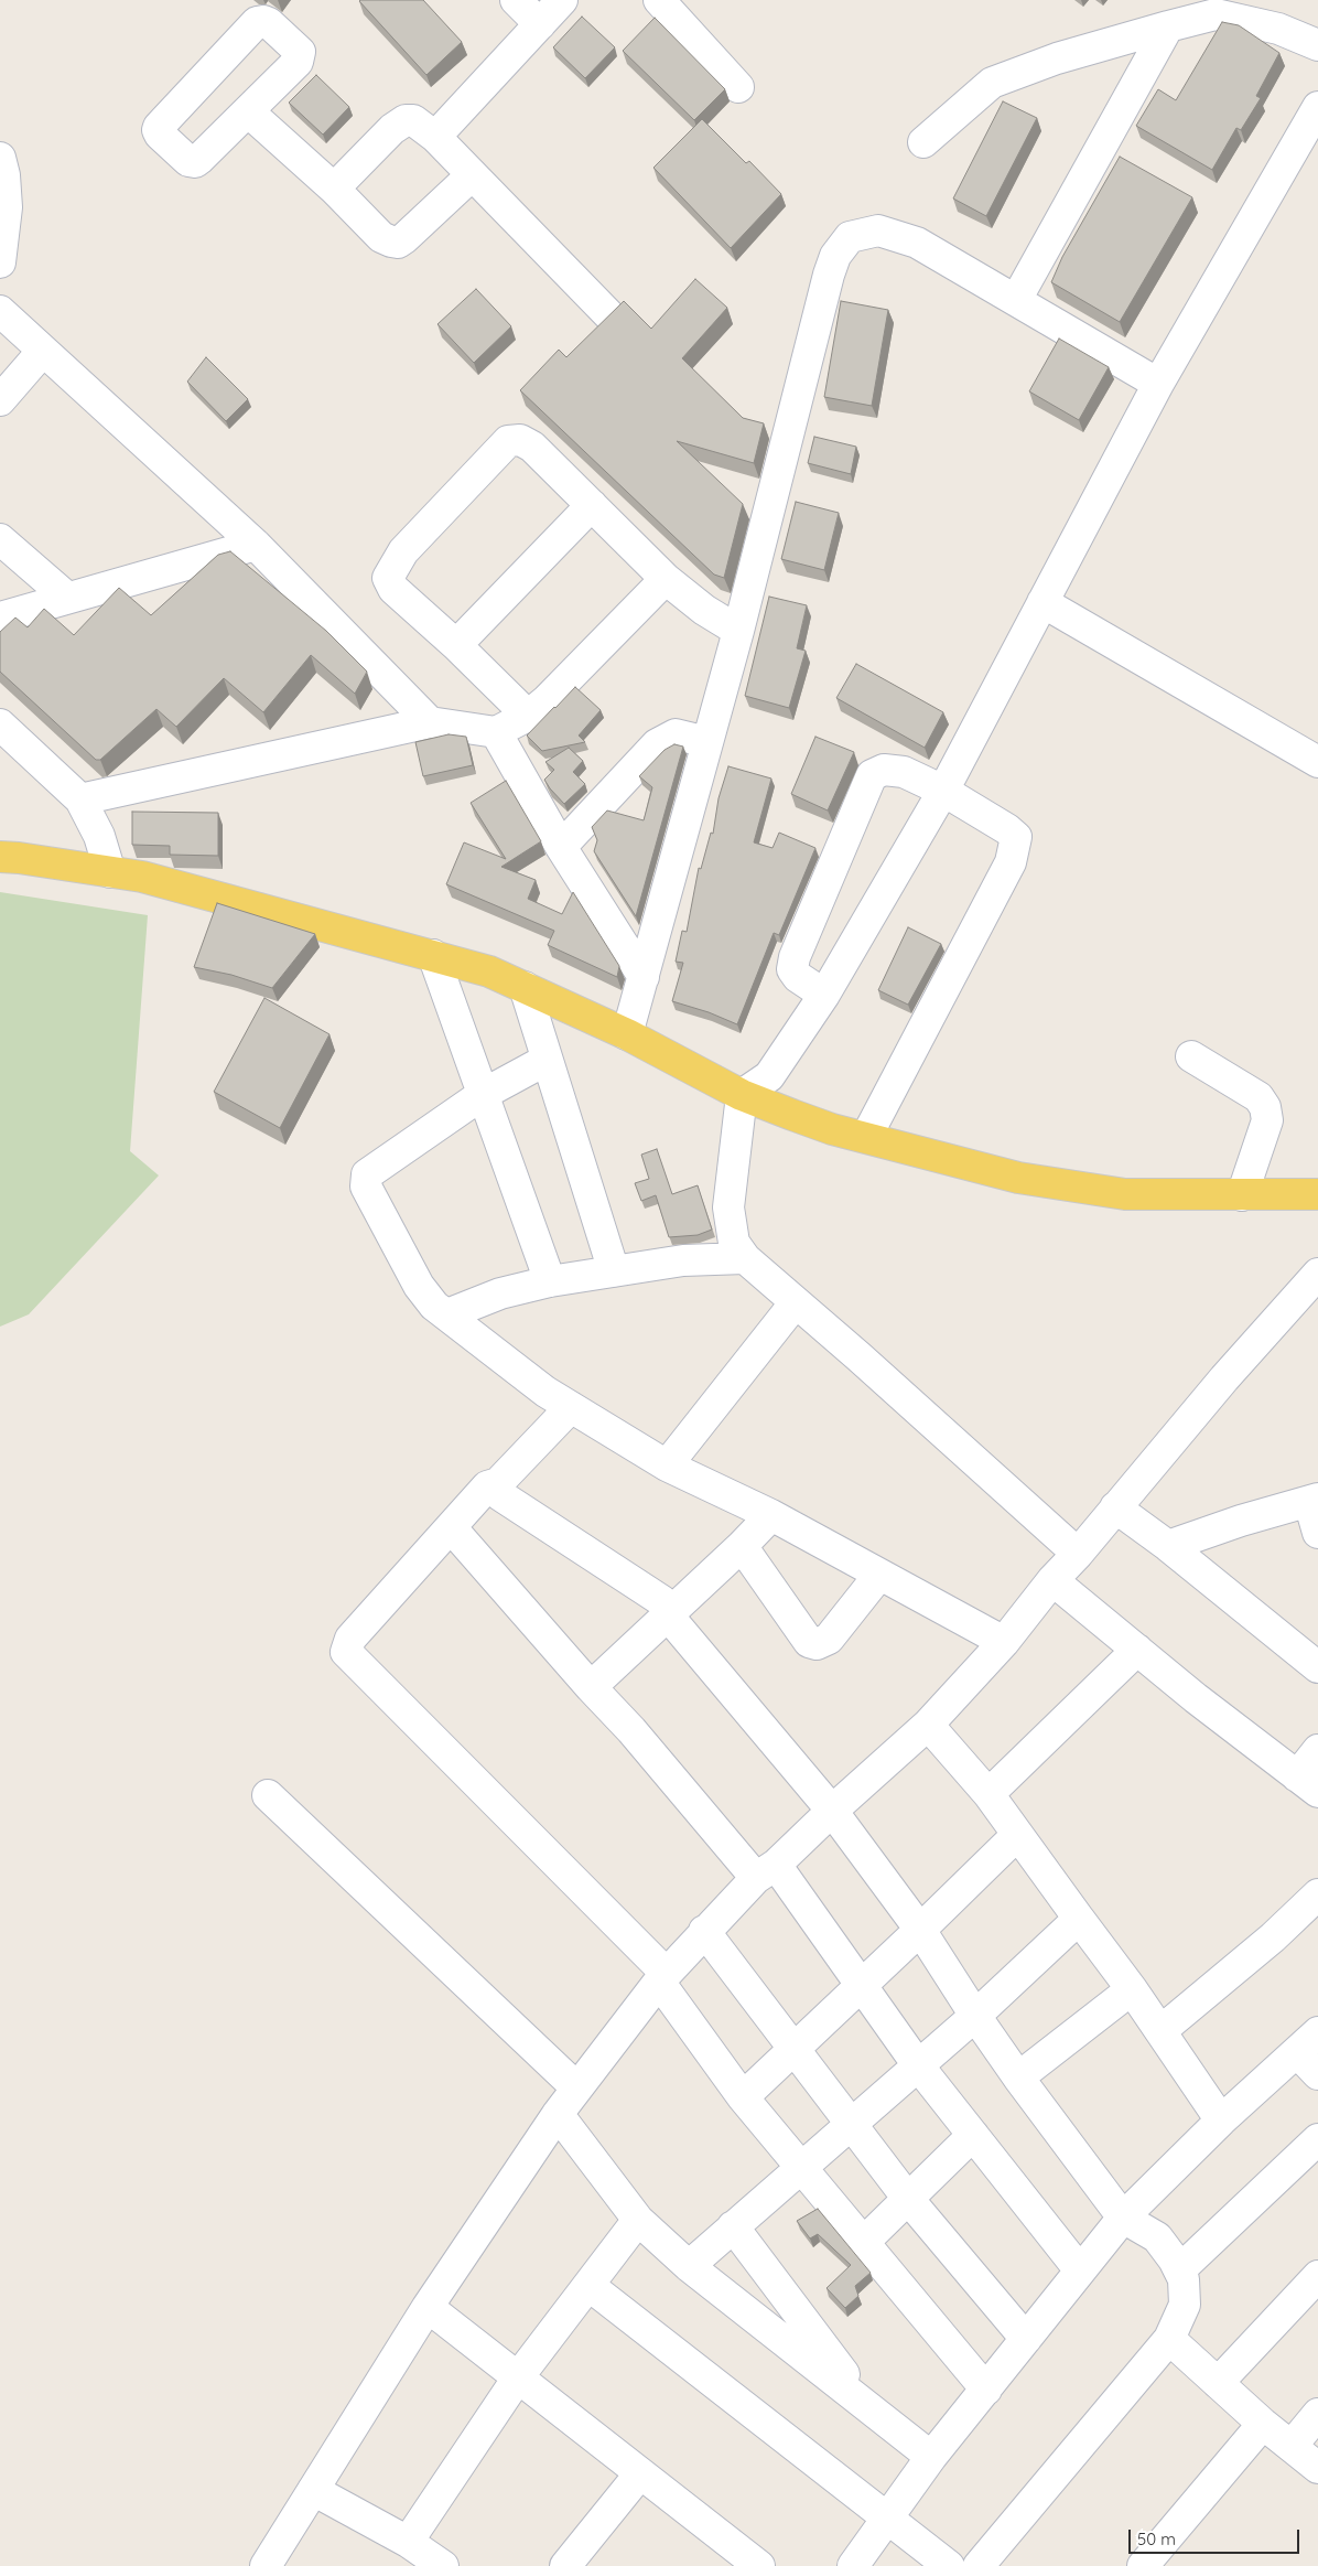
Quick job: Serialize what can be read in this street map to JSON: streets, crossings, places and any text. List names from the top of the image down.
{
  "scale_bar": "50 m"
}
